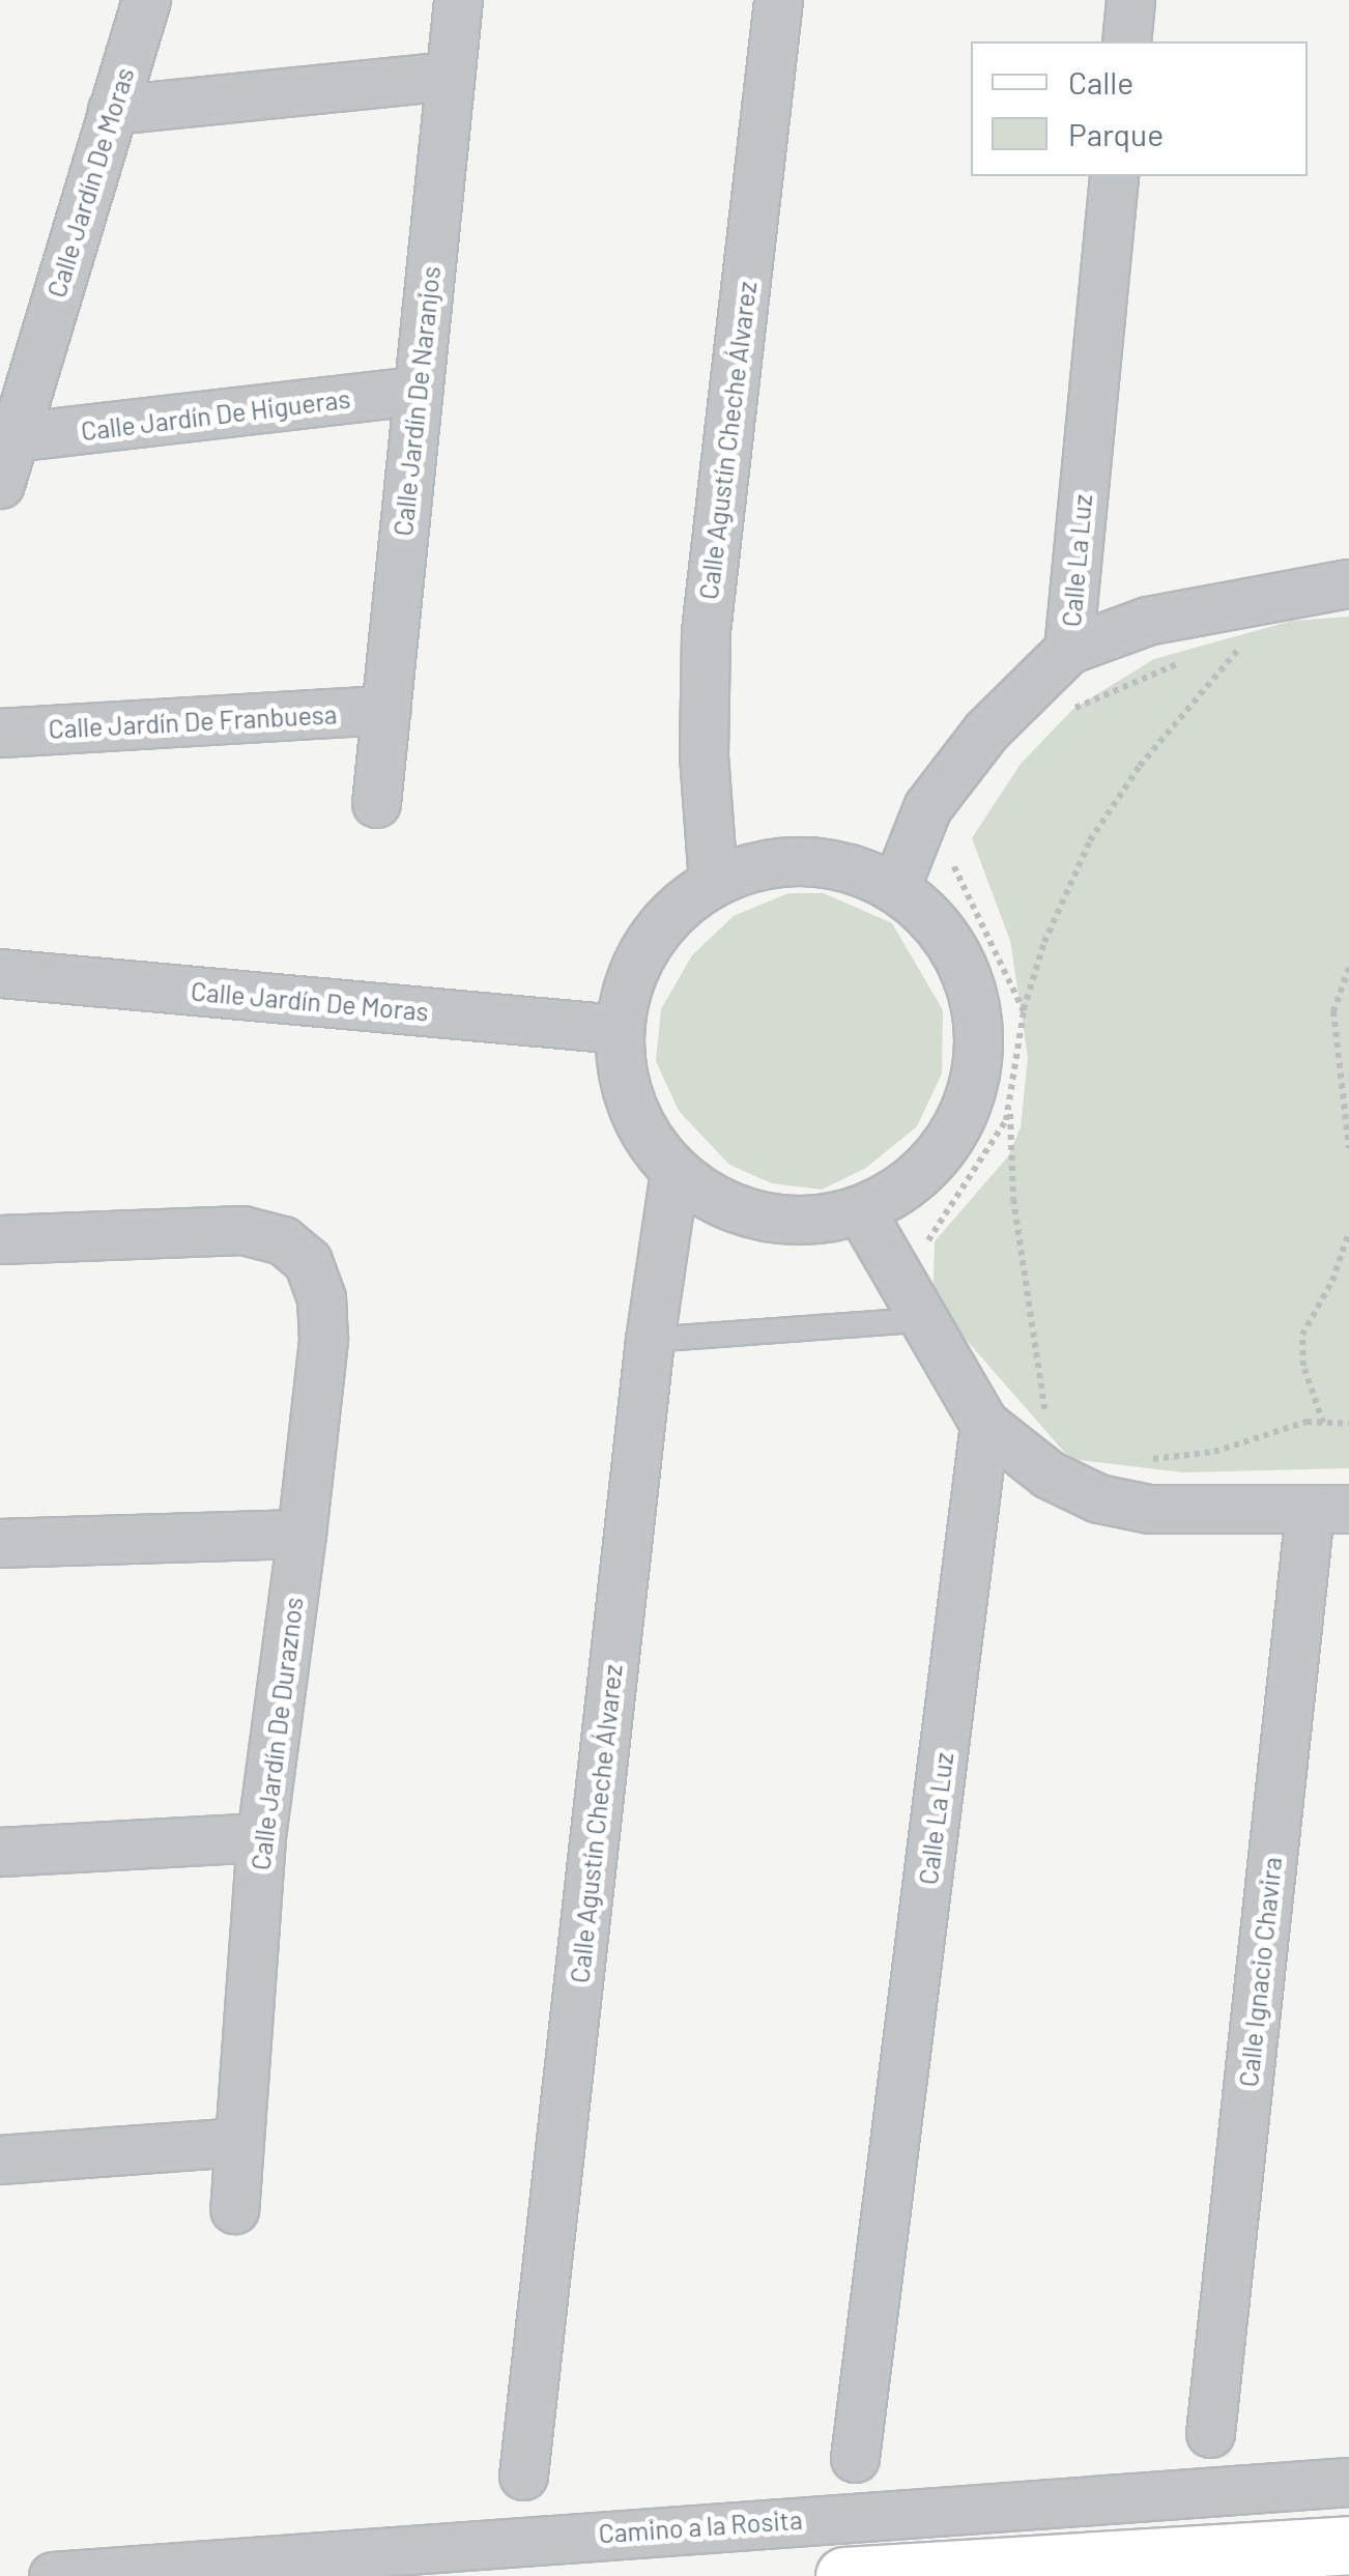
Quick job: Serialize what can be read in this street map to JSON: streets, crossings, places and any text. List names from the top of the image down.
{
  "streets": {
    "street": [
      "Calle Jardín De Moras",
      "Calle Jardín De Naranjos",
      "Calle Jardín De Higueras",
      "Calle Agustín Cheche Álvarez",
      "Calle La Luz",
      "Calle Jardín De Franbuesa",
      "Calle Jardín De Duraznos",
      "Calle Ignacio Chavira",
      "Camino a la Rosita"
    ]
  },
  "crossings": [
    ["Calle Jardín De Moras", "Calle Jardín De Higueras"],
    ["Calle Jardín De Moras", "Calle Agustín Cheche Álvarez"],
    ["Calle Jardín De Moras", "Calle La Luz"],
    ["Calle Jardín De Naranjos", "Calle Jardín De Higueras"],
    ["Calle Jardín De Naranjos", "Calle Jardín De Franbuesa"],
    ["Calle Agustín Cheche Álvarez", "Calle La Luz"]
  ],
  "legend": ["Calle", "Parque"]
}
